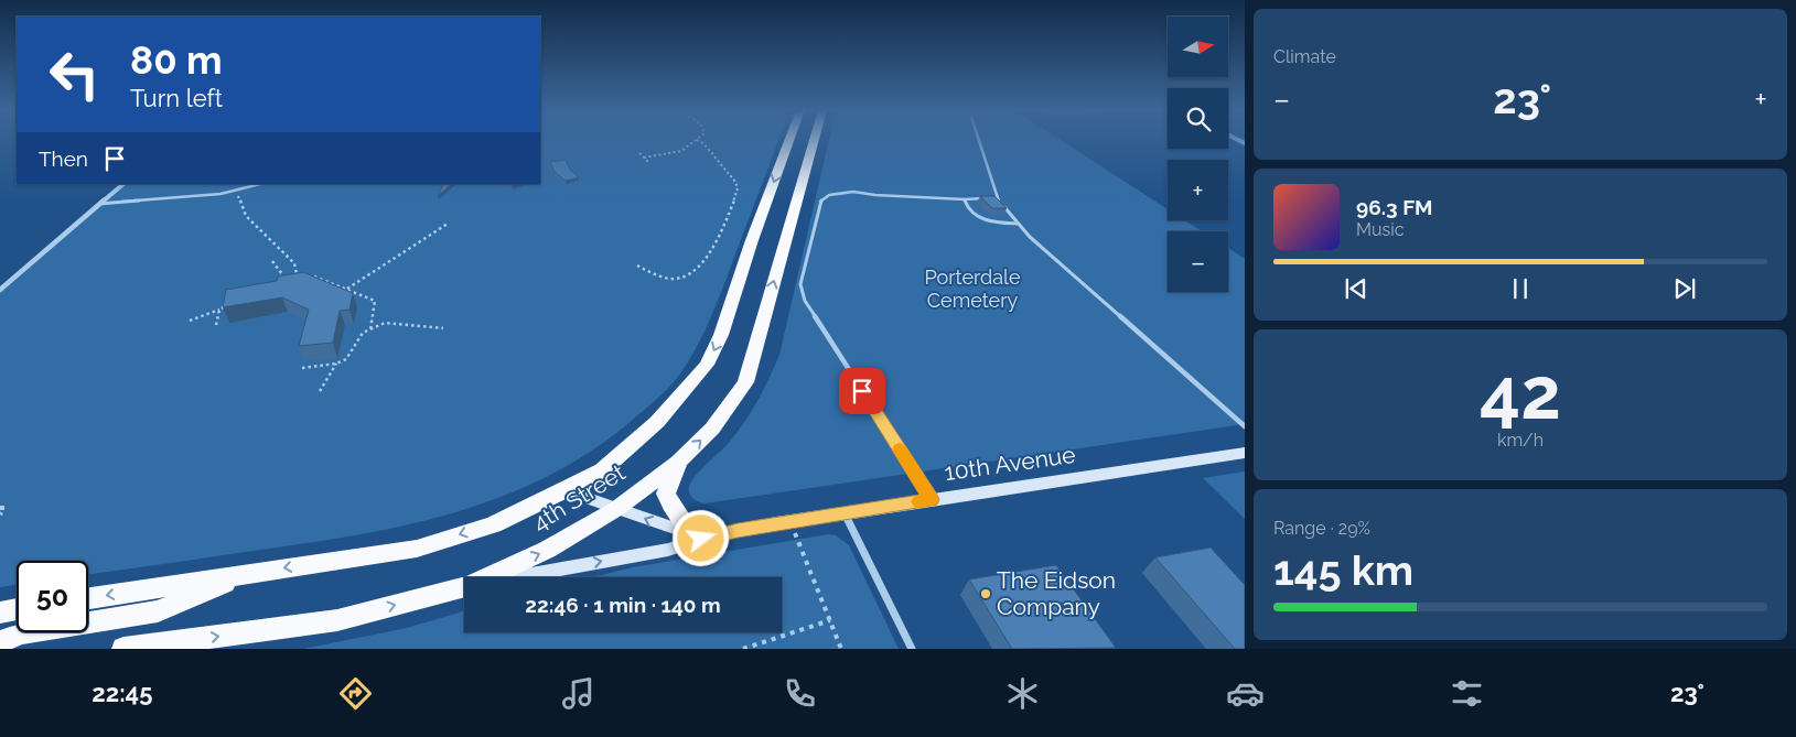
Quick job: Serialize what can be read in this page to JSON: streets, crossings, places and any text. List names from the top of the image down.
{
  "streets": {
    "highway": ["4th Street"],
    "main road": ["10th Avenue"]
  },
  "crossings": [
    ["10th Avenue", "4th Street"]
  ],
  "parks": ["Porterdale Cemetery"],
  "places": ["The Eidson Company"],
  "north": "right",
  "page": {
    "tile": [
      "Climate",
      ["42", "km/h"],
      ["Range · 29%", "145 km"]
    ],
    "map_buttons": ["+", "−"],
    "turn": ["80 m", "Turn left"],
    "heat": ["−", "23°", "+"],
    "then": "Then",
    "song": ["96.3 FM", "Music"],
    "limit": "50",
    "trip": "22:46 · 1 min · 140 m",
    "tabs": ["22:45", "23°"]
  }
}
